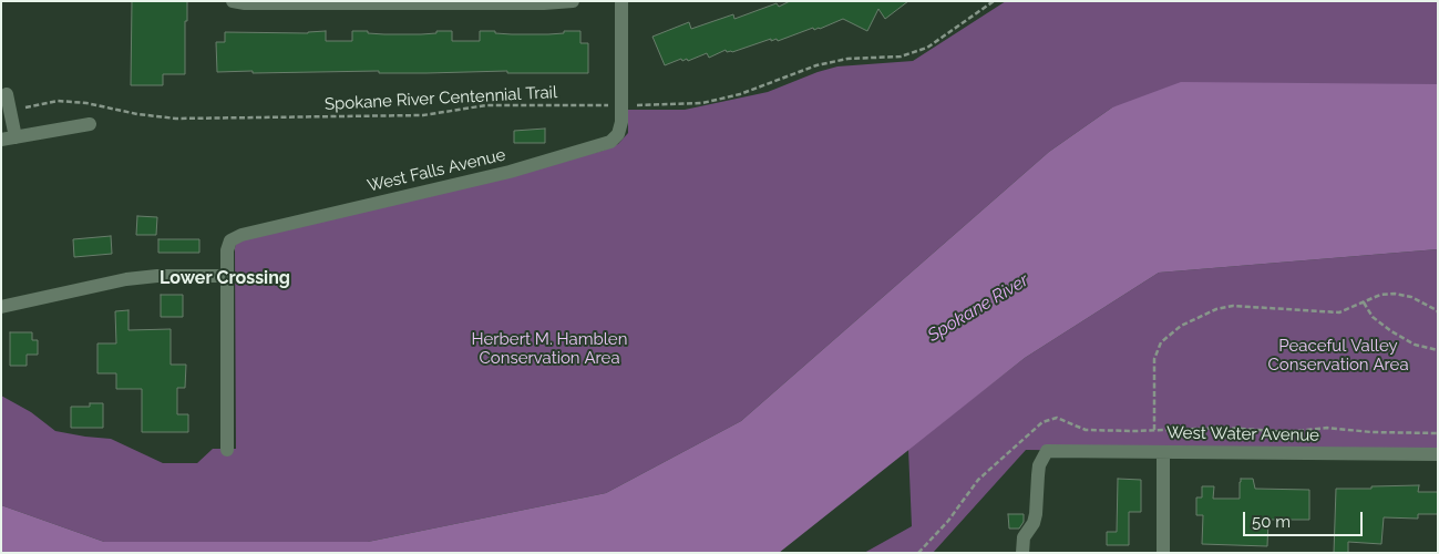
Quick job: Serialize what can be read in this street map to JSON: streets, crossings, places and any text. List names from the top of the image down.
{
  "streets": {
    "street": ["West Falls Avenue", "West Water Avenue"],
    "path": ["Spokane River Centennial Trail"]
  },
  "crossings": [
    ["Spokane River Centennial Trail", "West Falls Avenue"]
  ],
  "districts": ["Lower Crossing"],
  "water": ["Spokane River"],
  "parks": ["Herbert M. Hamblen Conservation Area", "Peaceful Valley Conservation Area"],
  "scale_bar": "50 m"
}
